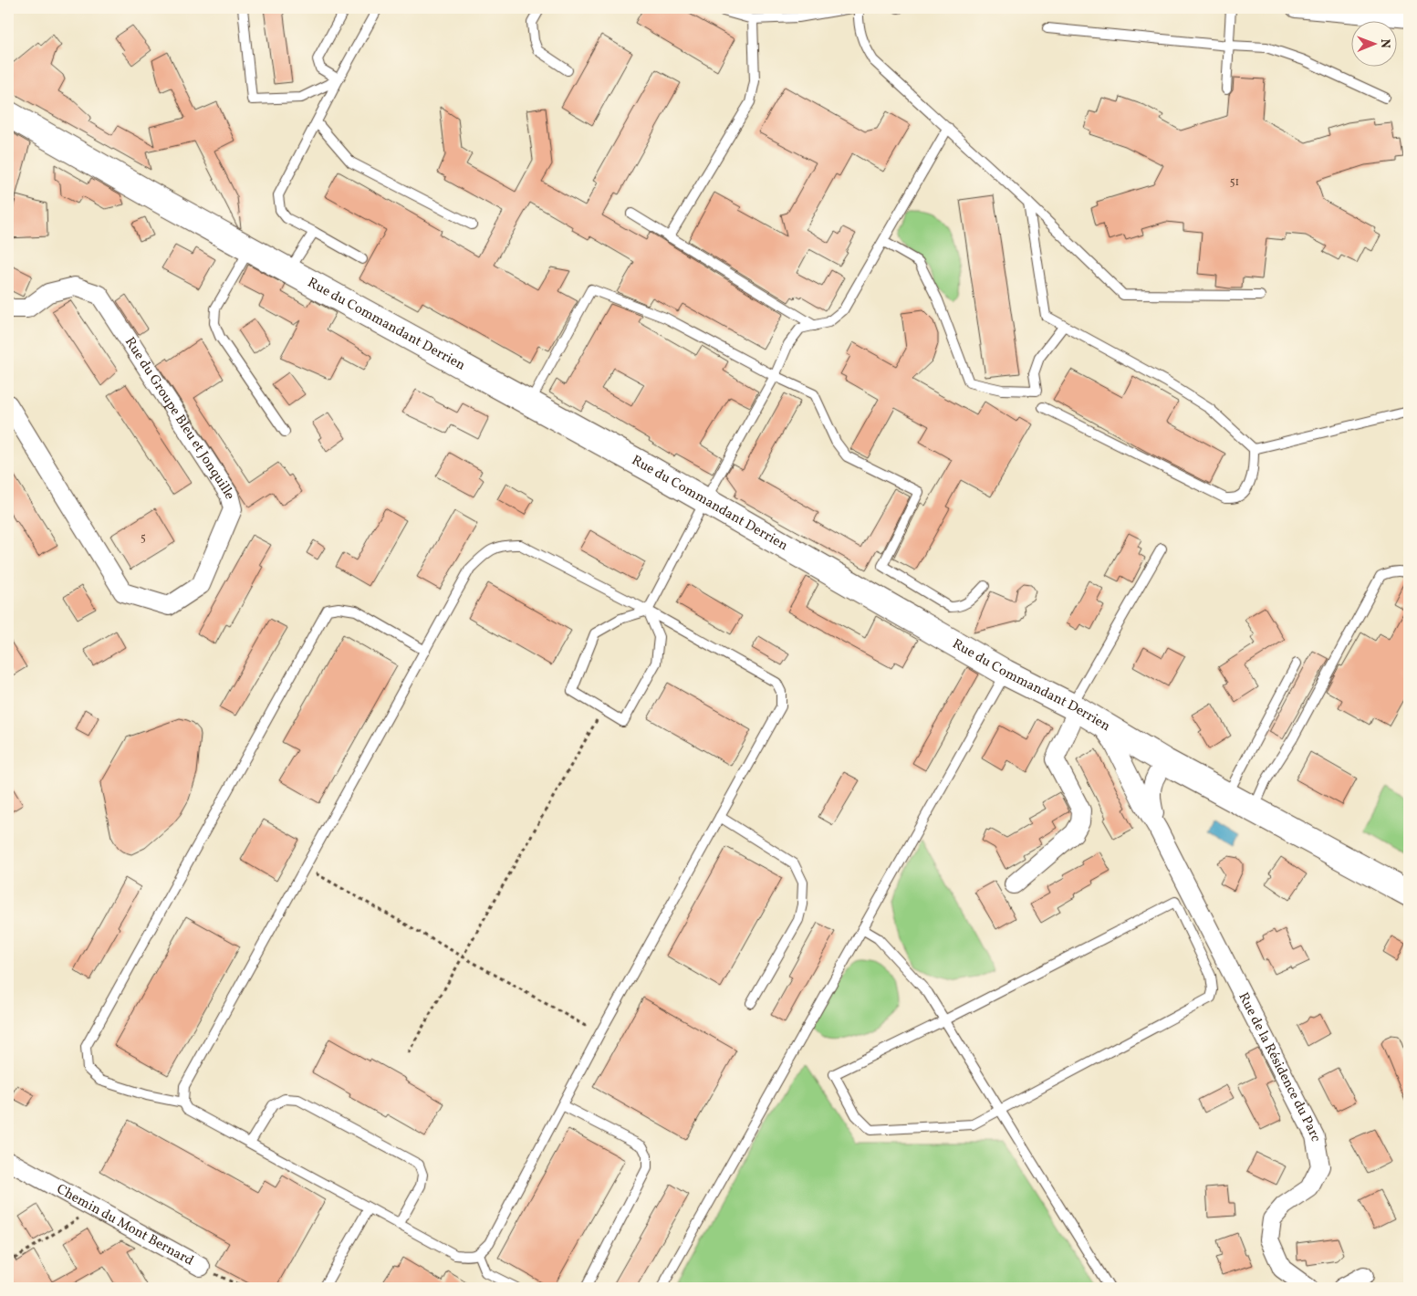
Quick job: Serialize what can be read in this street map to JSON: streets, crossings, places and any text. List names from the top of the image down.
{
  "streets": {
    "main road": ["Rue du Commandant Derrien"],
    "street": ["Rue du Groupe Bleu et Jonquille", "Rue de la Résidence du Parc", "Chemin du Mont Bernard"]
  },
  "crossings": [
    ["Rue du Commandant Derrien", "Rue de la Résidence du Parc"]
  ],
  "house_numbers": ["51", "5"],
  "north": "right"
}
